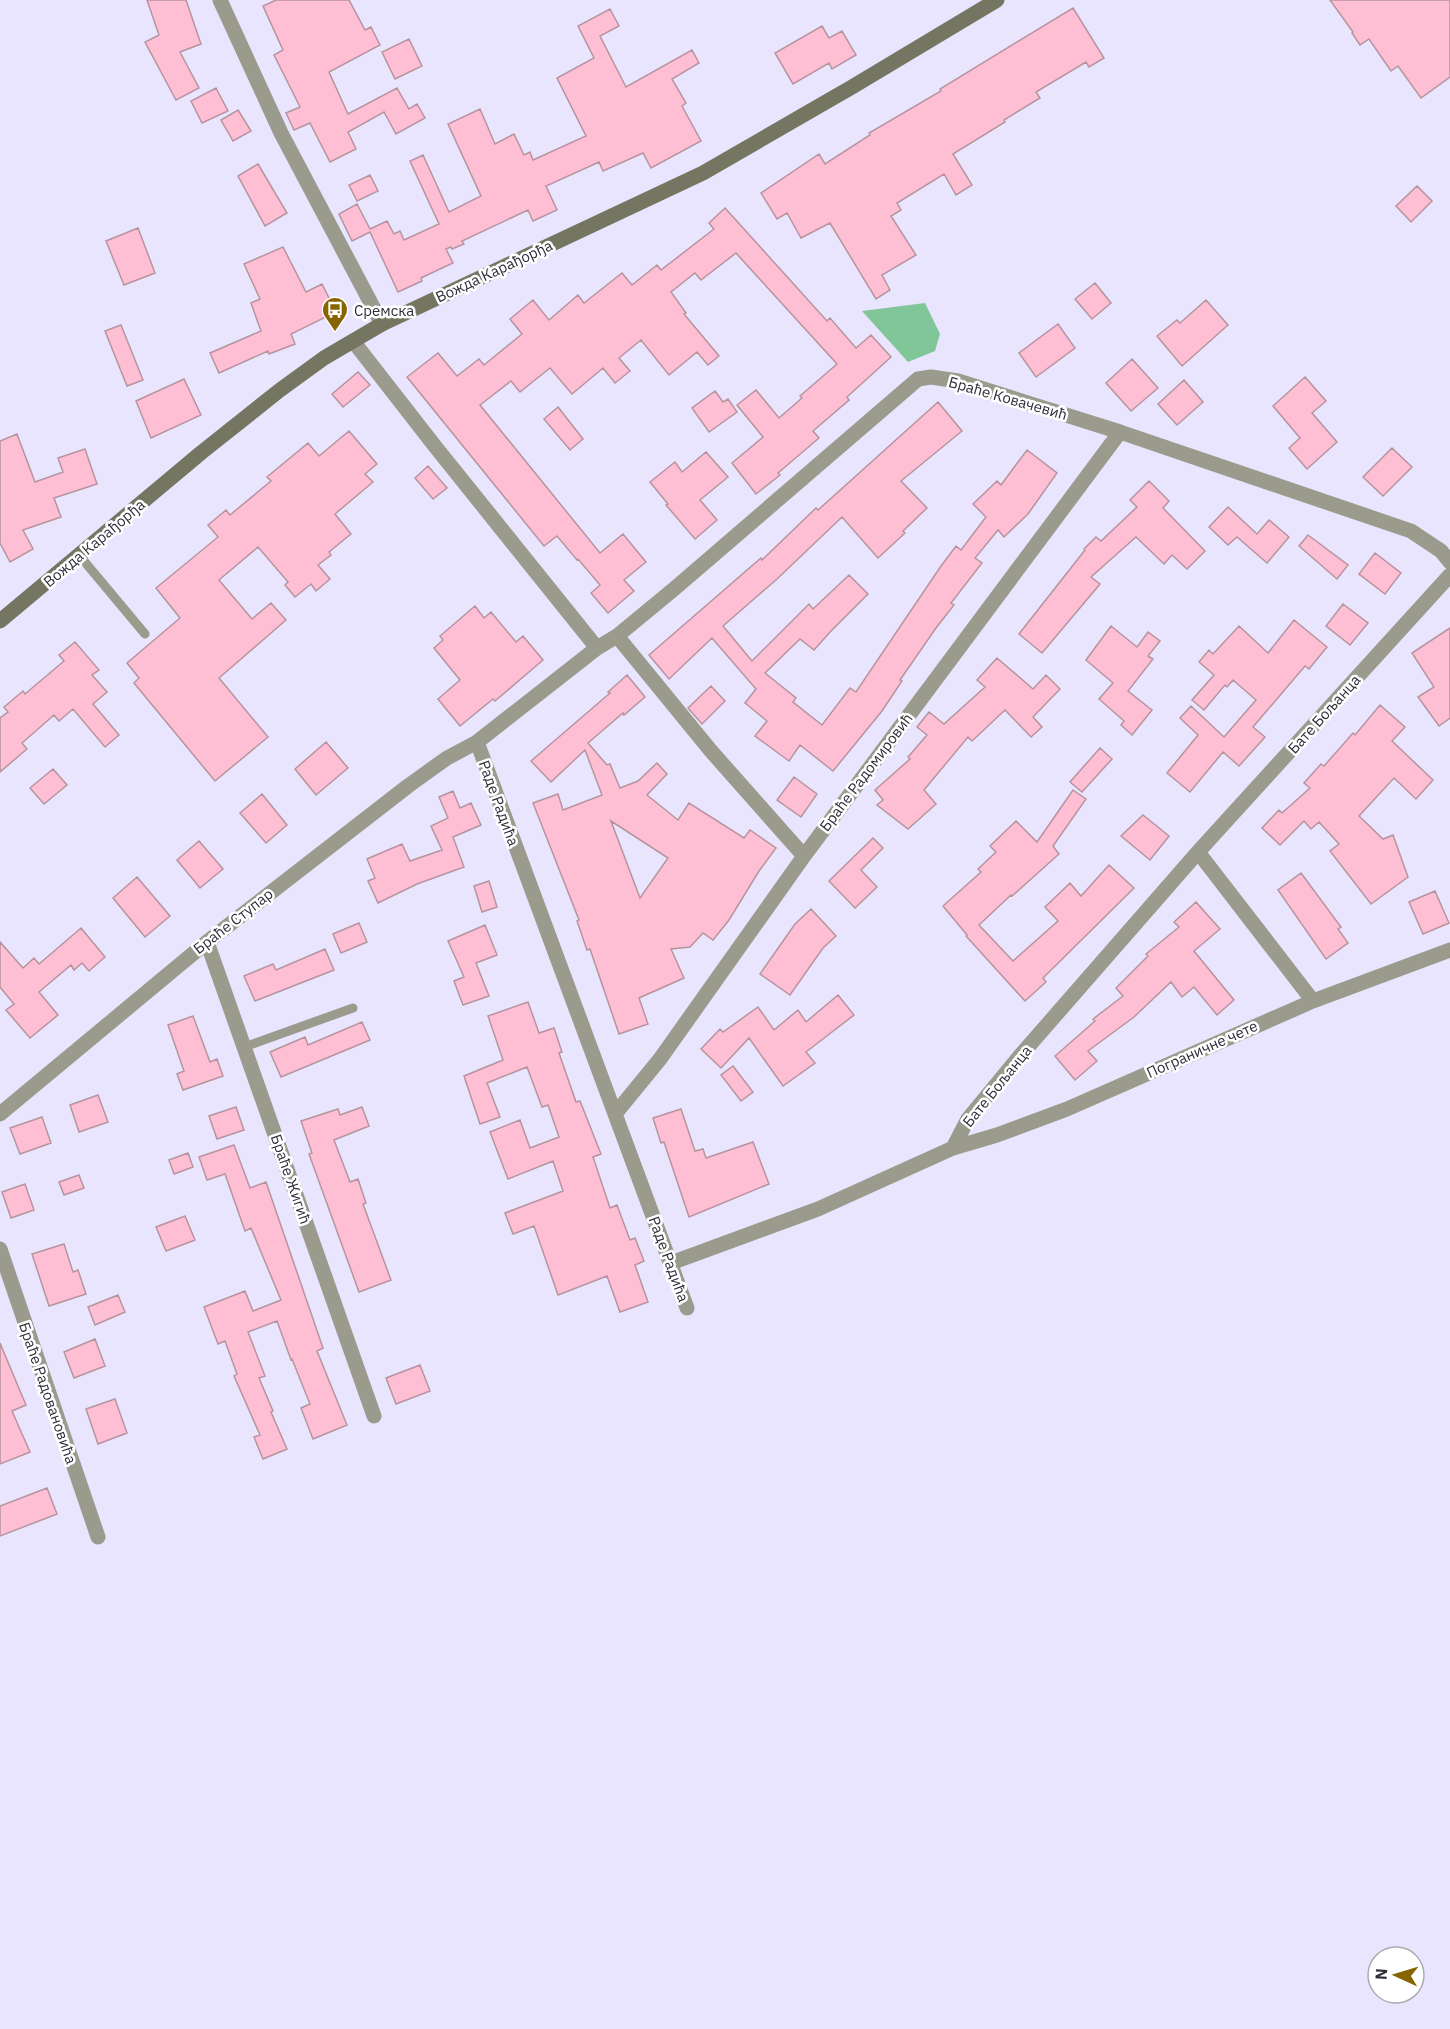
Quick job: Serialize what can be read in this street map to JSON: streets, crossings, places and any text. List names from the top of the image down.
{
  "streets": {
    "main road": ["Вожда Карађорђа"],
    "street": [
      "Браће Ковачевић",
      "Бате Бољанца",
      "Браће Радомировић",
      "Раде Радића",
      "Браће Ступар",
      "Пограничне чете",
      "Браће Жигић",
      "Браће Радовановића"
    ]
  },
  "crossings": [
    ["Браће Ковачевић", "Браће Радомировић"],
    ["Браће Ковачевић", "Раде Радића"],
    ["Бате Бољанца", "Пограничне чете"],
    ["Браће Радомировић", "Раде Радића"],
    ["Раде Радића", "Браће Ступар"],
    ["Браће Ступар", "Браће Жигић"]
  ],
  "places": {
    "bus stop": ["Сремска"]
  },
  "north": "left"
}
